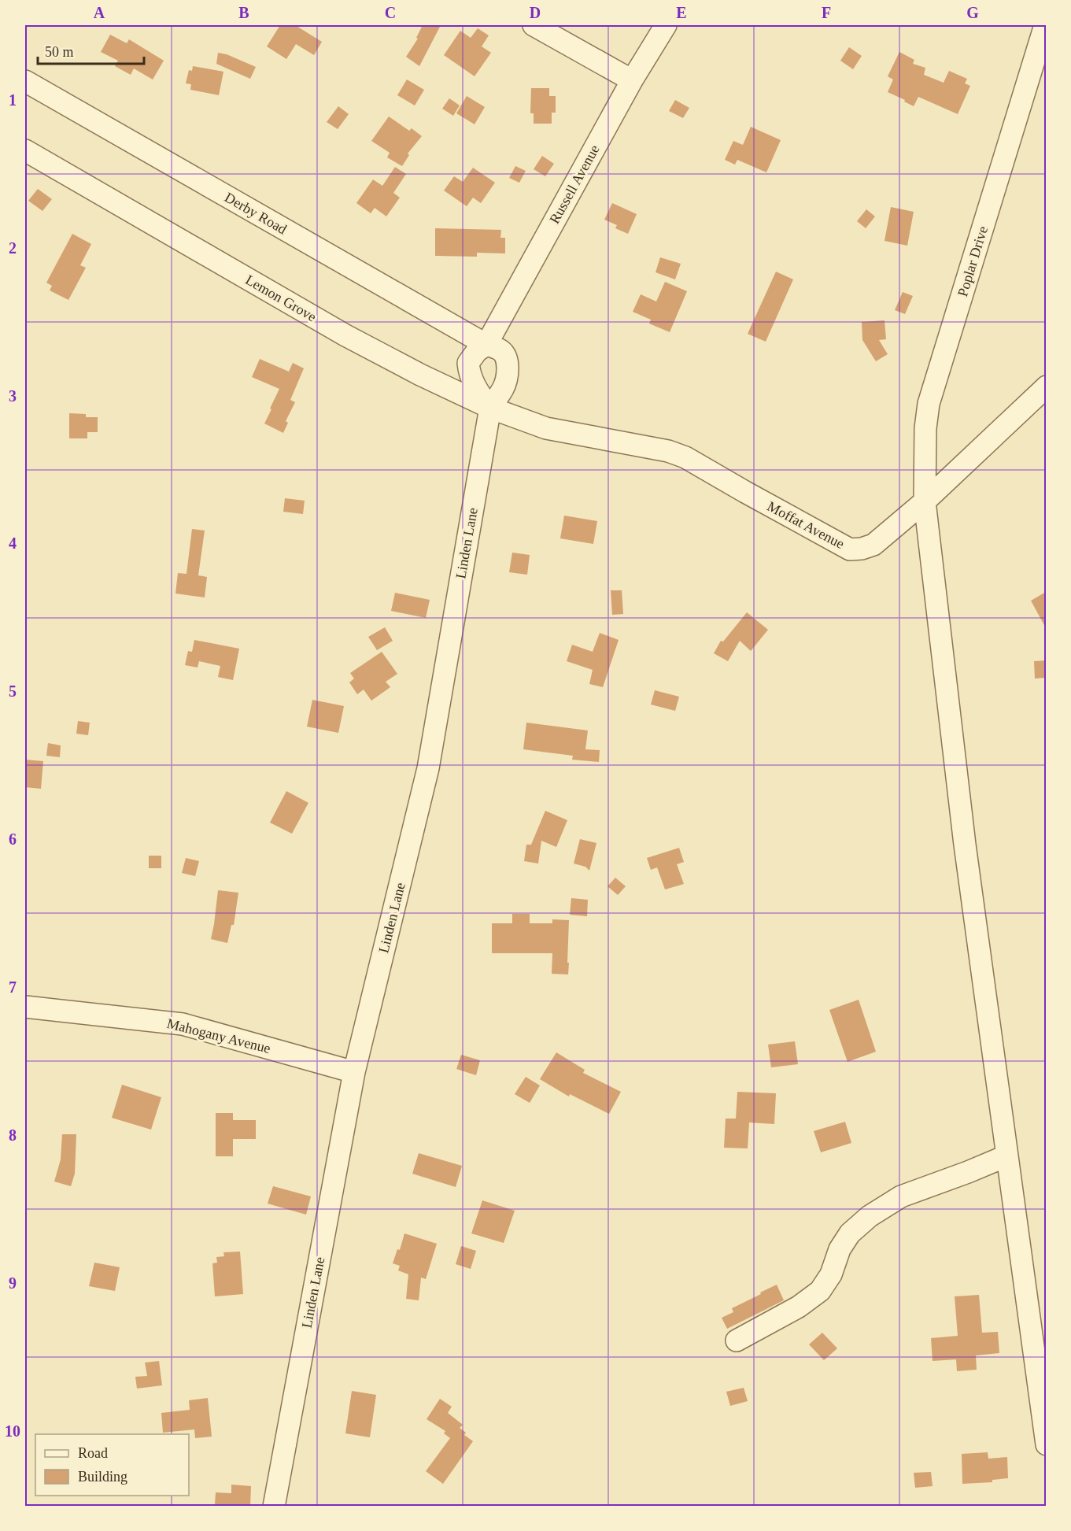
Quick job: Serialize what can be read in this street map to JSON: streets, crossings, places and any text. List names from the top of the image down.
{
  "streets": {
    "street": [
      "Russell Avenue",
      "Derby Road",
      "Poplar Drive",
      "Lemon Grove",
      "Moffat Avenue",
      "Linden Lane",
      "Mahogany Avenue"
    ]
  },
  "crossings": [
    ["Russell Avenue", "Derby Road"],
    ["Russell Avenue", "Linden Lane"],
    ["Derby Road", "Linden Lane"],
    ["Poplar Drive", "Moffat Avenue"],
    ["Lemon Grove", "Moffat Avenue"],
    ["Lemon Grove", "Linden Lane"],
    ["Linden Lane", "Mahogany Avenue"]
  ],
  "legend": ["Road", "Building"],
  "scale_bar": "50 m",
  "grid": {
    "columns": [
      "A",
      "B",
      "C",
      "D",
      "E",
      "F",
      "G"
    ],
    "rows": [
      "1",
      "2",
      "3",
      "4",
      "5",
      "6",
      "7",
      "8",
      "9",
      "10"
    ]
  }
}
